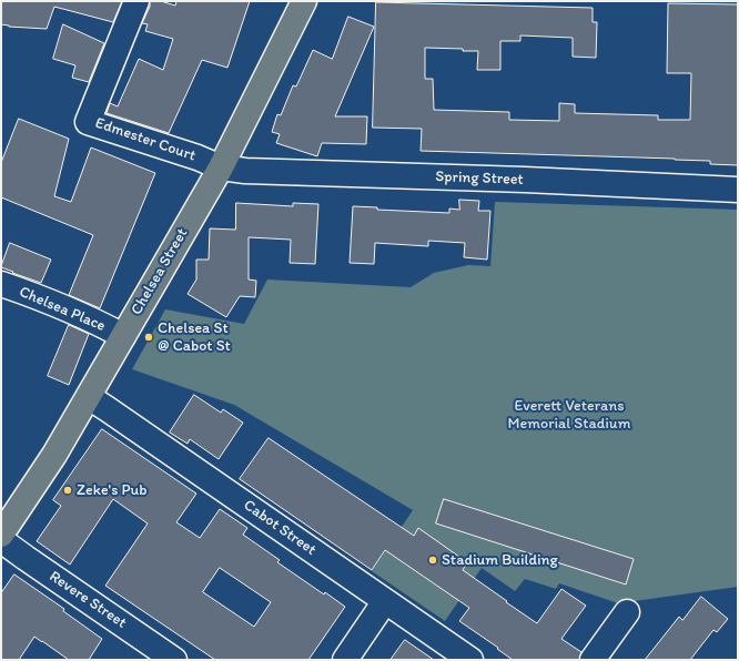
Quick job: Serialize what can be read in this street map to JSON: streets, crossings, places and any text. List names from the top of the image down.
{
  "streets": {
    "main road": ["Chelsea Street"],
    "street": [
      "Edmester Court",
      "Spring Street",
      "Chelsea Place",
      "Cabot Street",
      "Revere Street"
    ]
  },
  "crossings": [
    ["Edmester Court", "Spring Street"],
    ["Edmester Court", "Chelsea Street"],
    ["Spring Street", "Chelsea Street"],
    ["Chelsea Street", "Chelsea Place"],
    ["Chelsea Street", "Cabot Street"]
  ],
  "parks": ["Everett Veterans Memorial Stadium"],
  "places": ["Chelsea St @ Cabot St", "Zeke's Pub", "Stadium Building"]
}
